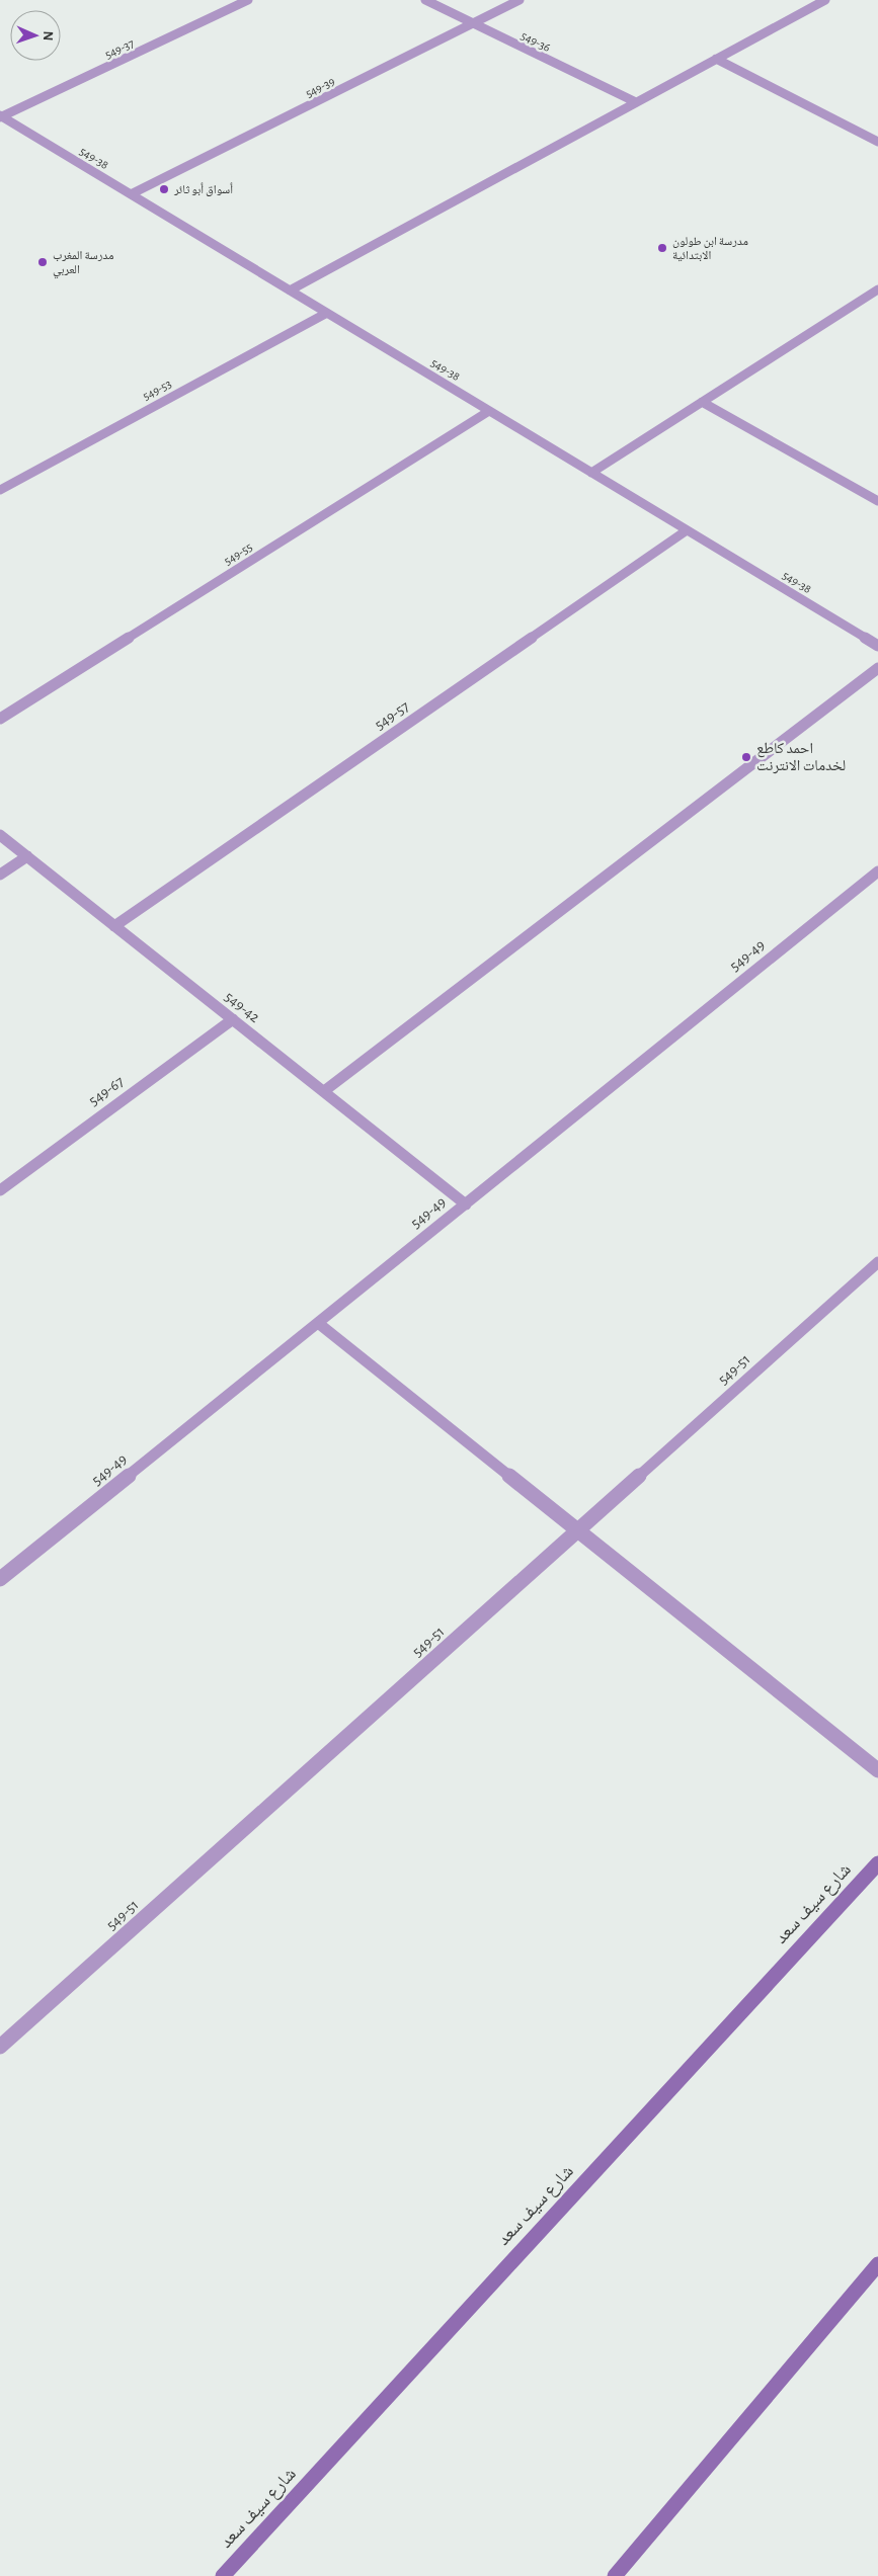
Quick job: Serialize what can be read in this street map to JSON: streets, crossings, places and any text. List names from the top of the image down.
{
  "streets": {
    "street": [
      "549-36",
      "549-37",
      "549-39",
      "549-38",
      "549-53",
      "549-55",
      "549-57",
      "549-49",
      "549-42",
      "549-67",
      "549-51",
      "شارع سيف سعد"
    ]
  },
  "crossings": [
    ["549-36", "549-39"],
    ["549-37", "549-38"],
    ["549-39", "549-38"],
    ["549-38", "549-53"],
    ["549-38", "549-55"],
    ["549-38", "549-57"],
    ["549-57", "549-42"],
    ["549-49", "549-42"],
    ["549-42", "549-67"]
  ],
  "places": [
    "أسواق أبو ثائر",
    "مدرسة ابن طولون الابتدائية",
    "مدرسة المغرب العربي",
    "احمد كاطع لخدمات الانترنت"
  ],
  "north": "right"
}
